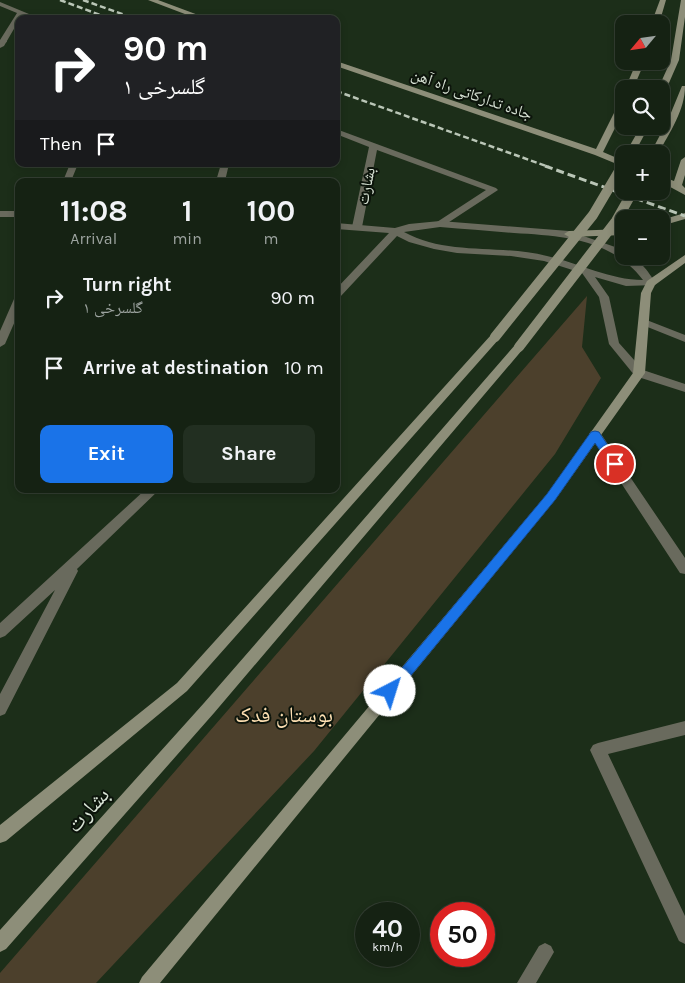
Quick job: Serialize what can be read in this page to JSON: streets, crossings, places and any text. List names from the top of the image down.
{
  "streets": {
    "main road": ["جاده تدارکاتی راه آهن", "بشارت"]
  },
  "parks": ["بوستان فدک"],
  "north": "bottom left",
  "page": {
    "map_buttons": ["+", "−"],
    "turn": ["90 m", "گلسرخی ۱"],
    "then": "Then",
    "eta": [
      "11:08",
      "Arrival",
      "1",
      "min",
      "100",
      "m"
    ],
    "list": [
      {
        "name": "Turn right",
        "note": "گلسرخی ۱",
        "value": "90 m"
      },
      {
        "name": "Arrive at destination",
        "value": "10 m"
      }
    ],
    "buttons": ["Exit", "Share"],
    "speed": "40 km/h",
    "limit": "50"
  }
}
